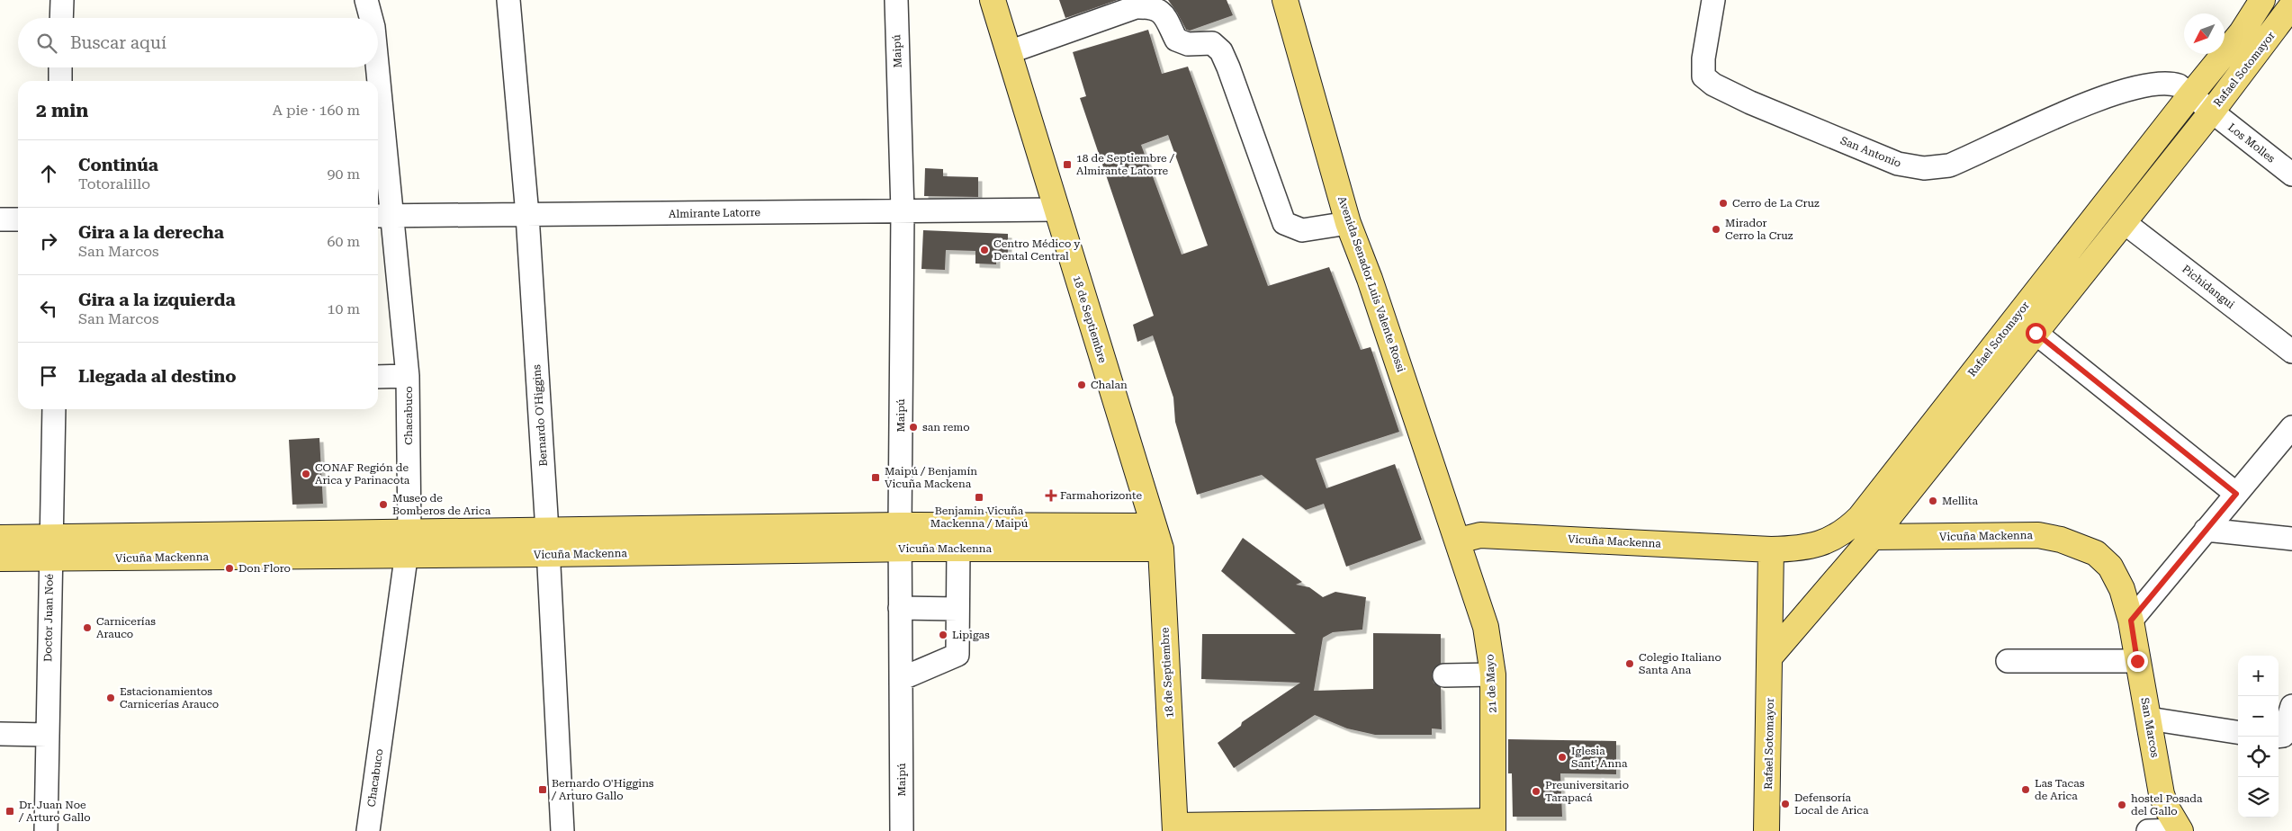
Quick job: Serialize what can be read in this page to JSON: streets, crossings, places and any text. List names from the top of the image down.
{
  "streets": {
    "main road": [
      "Rafael Sotomayor",
      "Avenida Senador Luis Valente Rossi",
      "18 de Septiembre",
      "Vicuña Mackenna",
      "21 de Mayo",
      "San Marcos"
    ],
    "street": [
      "Maipú",
      "Los Molles",
      "San Antonio",
      "Almirante Latorre",
      "Pichidangui",
      "Chacabuco",
      "Bernardo O'Higgins",
      "Doctor Juan Noé"
    ]
  },
  "crossings": [
    ["Maipú", "Almirante Latorre"],
    ["Maipú", "Vicuña Mackenna"],
    ["Rafael Sotomayor", "Los Molles"],
    ["Rafael Sotomayor", "San Antonio"],
    ["Rafael Sotomayor", "Pichidangui"],
    ["Rafael Sotomayor", "Vicuña Mackenna"],
    ["Los Molles", "San Antonio"],
    ["Almirante Latorre", "18 de Septiembre"],
    ["Almirante Latorre", "Chacabuco"],
    ["Almirante Latorre", "Bernardo O'Higgins"],
    ["Avenida Senador Luis Valente Rossi", "Vicuña Mackenna"],
    ["Avenida Senador Luis Valente Rossi", "21 de Mayo"],
    ["18 de Septiembre", "Vicuña Mackenna"],
    ["Chacabuco", "Vicuña Mackenna"],
    ["Bernardo O'Higgins", "Vicuña Mackenna"],
    ["Vicuña Mackenna", "Doctor Juan Noé"],
    ["Vicuña Mackenna", "21 de Mayo"],
    ["Vicuña Mackenna", "San Marcos"]
  ],
  "places": {
    "transit": [
      "18 de Septiembre / Almirante Latorre",
      "Maipú / Benjamín Vicuña Mackena",
      "Benjamin Vicuña Mackenna / Maipú",
      "Bernardo O'Higgins / Arturo Gallo",
      "Dr. Juan Noe / Arturo Gallo"
    ],
    "other": [
      "Cerro de La Cruz",
      "Mirador Cerro la Cruz",
      "Centro Médico y Dental Central",
      "Chalan",
      "san remo",
      "CONAF Región de Arica y Parinacota",
      "Mellita",
      "Museo de Bomberos de Arica",
      "Don Floro",
      "Carnicerías Arauco",
      "Lipigas",
      "Colegio Italiano Santa Ana",
      "Estacionamientos Carnicerías Arauco",
      "Iglesia Sant' Anna",
      "Las Tacas de Arica",
      "Preuniversitario Tarapacá",
      "Defensoría Local de Arica",
      "hostel Posada del Gallo"
    ],
    "health": ["Farmahorizonte"]
  },
  "north": "bottom left",
  "page": {
    "search": "Buscar aquí",
    "heading": ["2 min", "A pie · 160 m"],
    "list": [
      ["Continúa", "Totoralillo", "90 m"],
      ["Gira a la derecha", "San Marcos", "60 m"],
      ["Gira a la izquierda", "San Marcos", "10 m"],
      "Llegada al destino"
    ],
    "map_buttons": ["+", "−"]
  }
}
